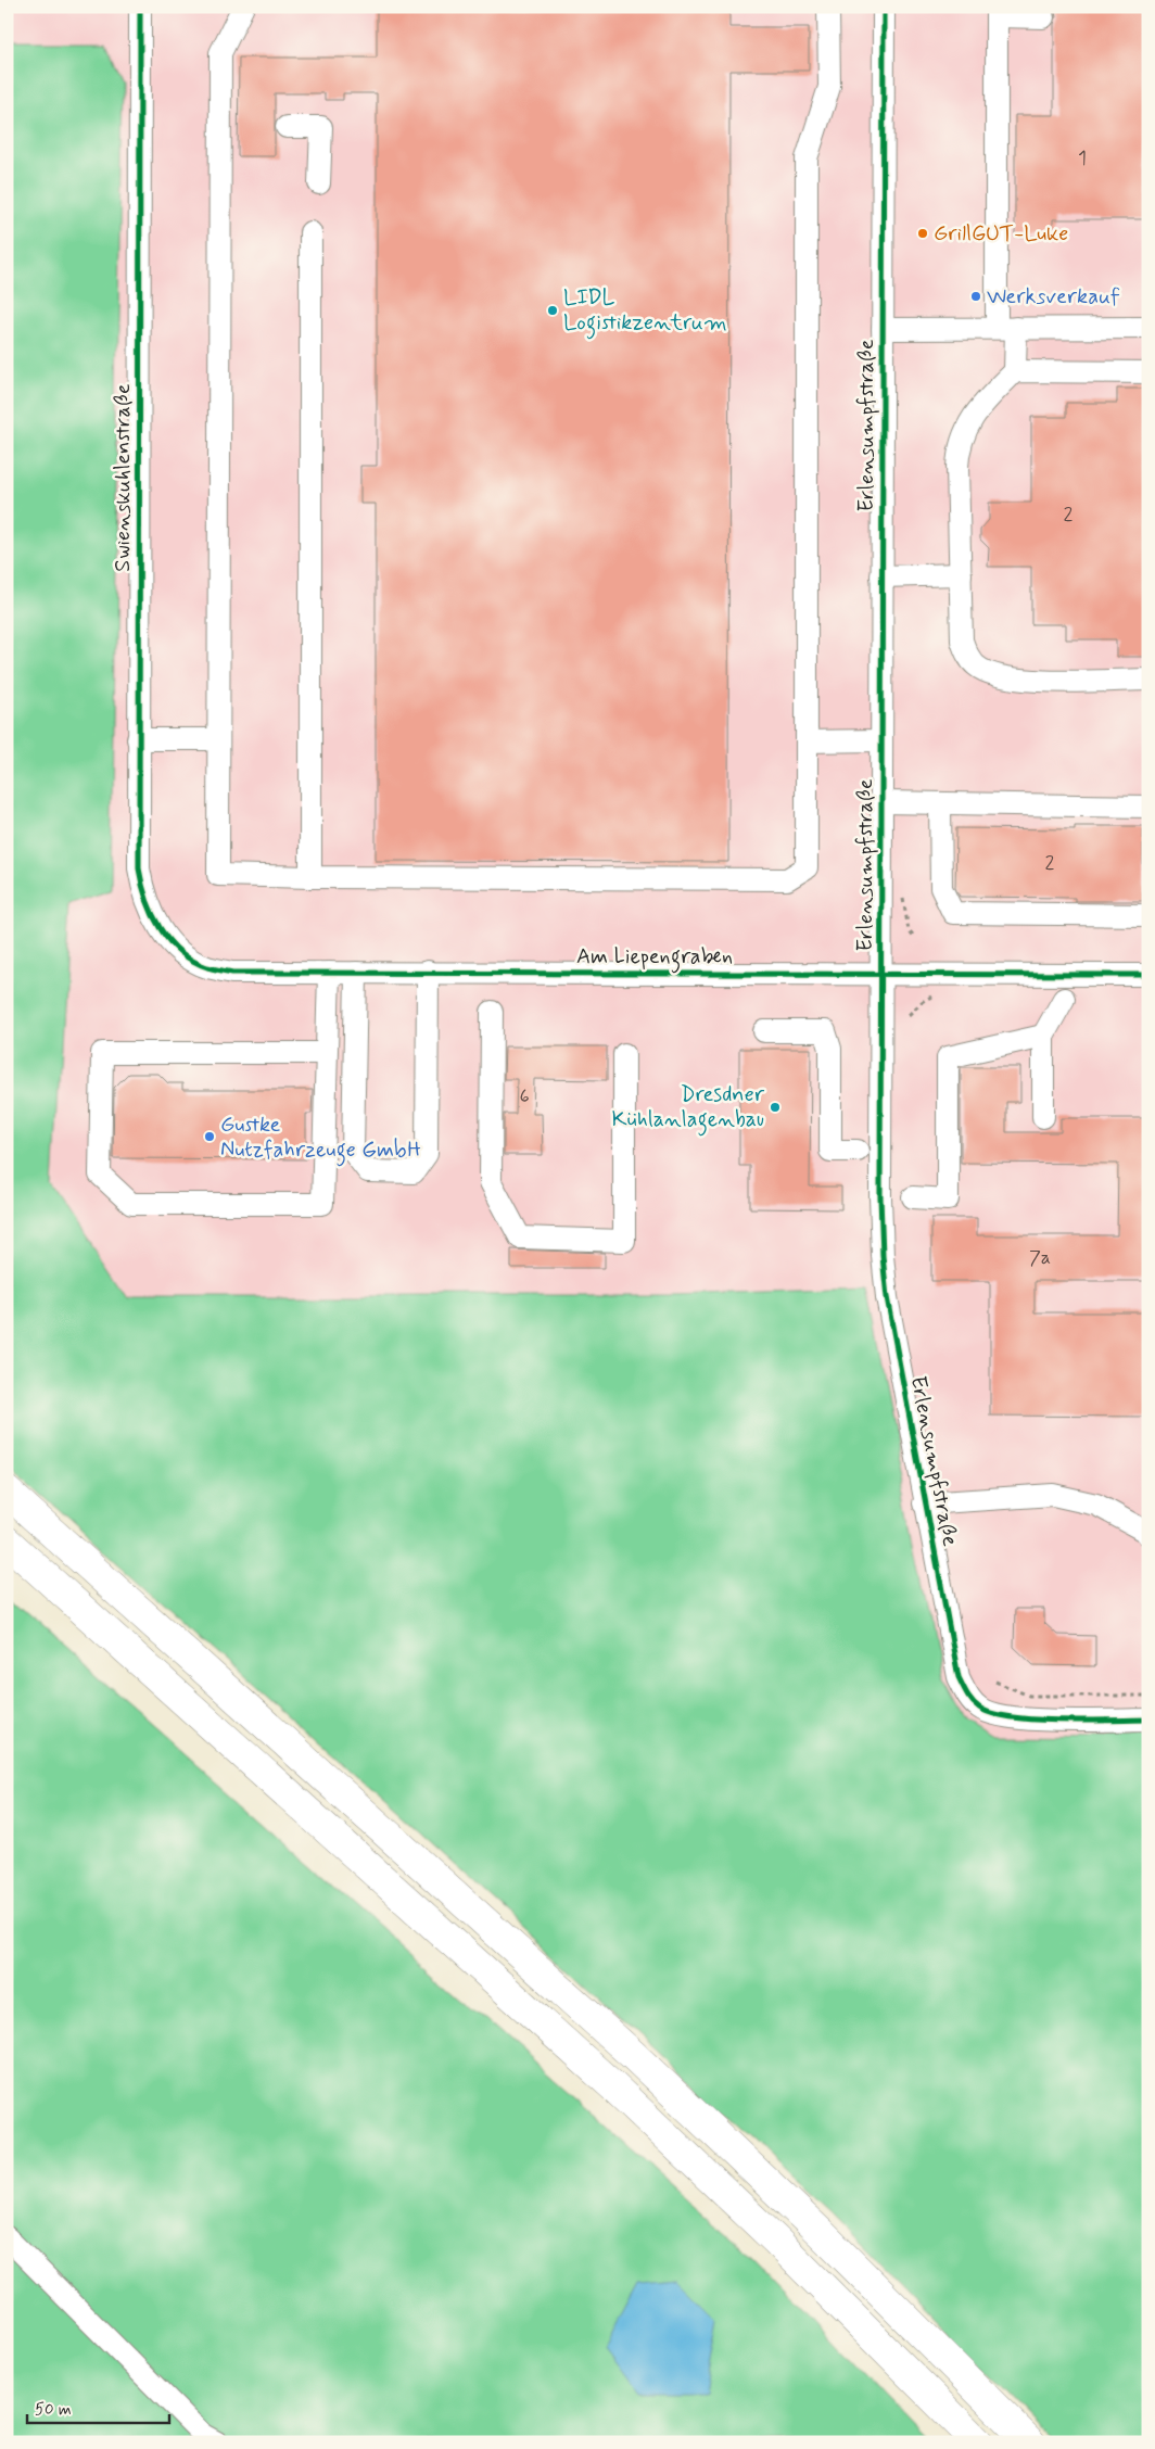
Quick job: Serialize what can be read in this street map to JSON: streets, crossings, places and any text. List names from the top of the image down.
{
  "streets": {
    "street": ["Erlensumpfstraße", "Swienskuhlenstraße", "Am Liepengraben"]
  },
  "crossings": [
    ["Erlensumpfstraße", "Am Liepengraben"],
    ["Swienskuhlenstraße", "Am Liepengraben"]
  ],
  "places": [
    "GrillGUT-Luke",
    "Werksverkauf",
    "LIDL Logistikzentrum",
    "Dresdner Kühlanlagenbau",
    "Gustke Nutzfahrzeuge GmbH"
  ],
  "house_numbers": [
    "1",
    "2",
    "2",
    "6",
    "7a"
  ],
  "scale_bar": "50 m"
}
